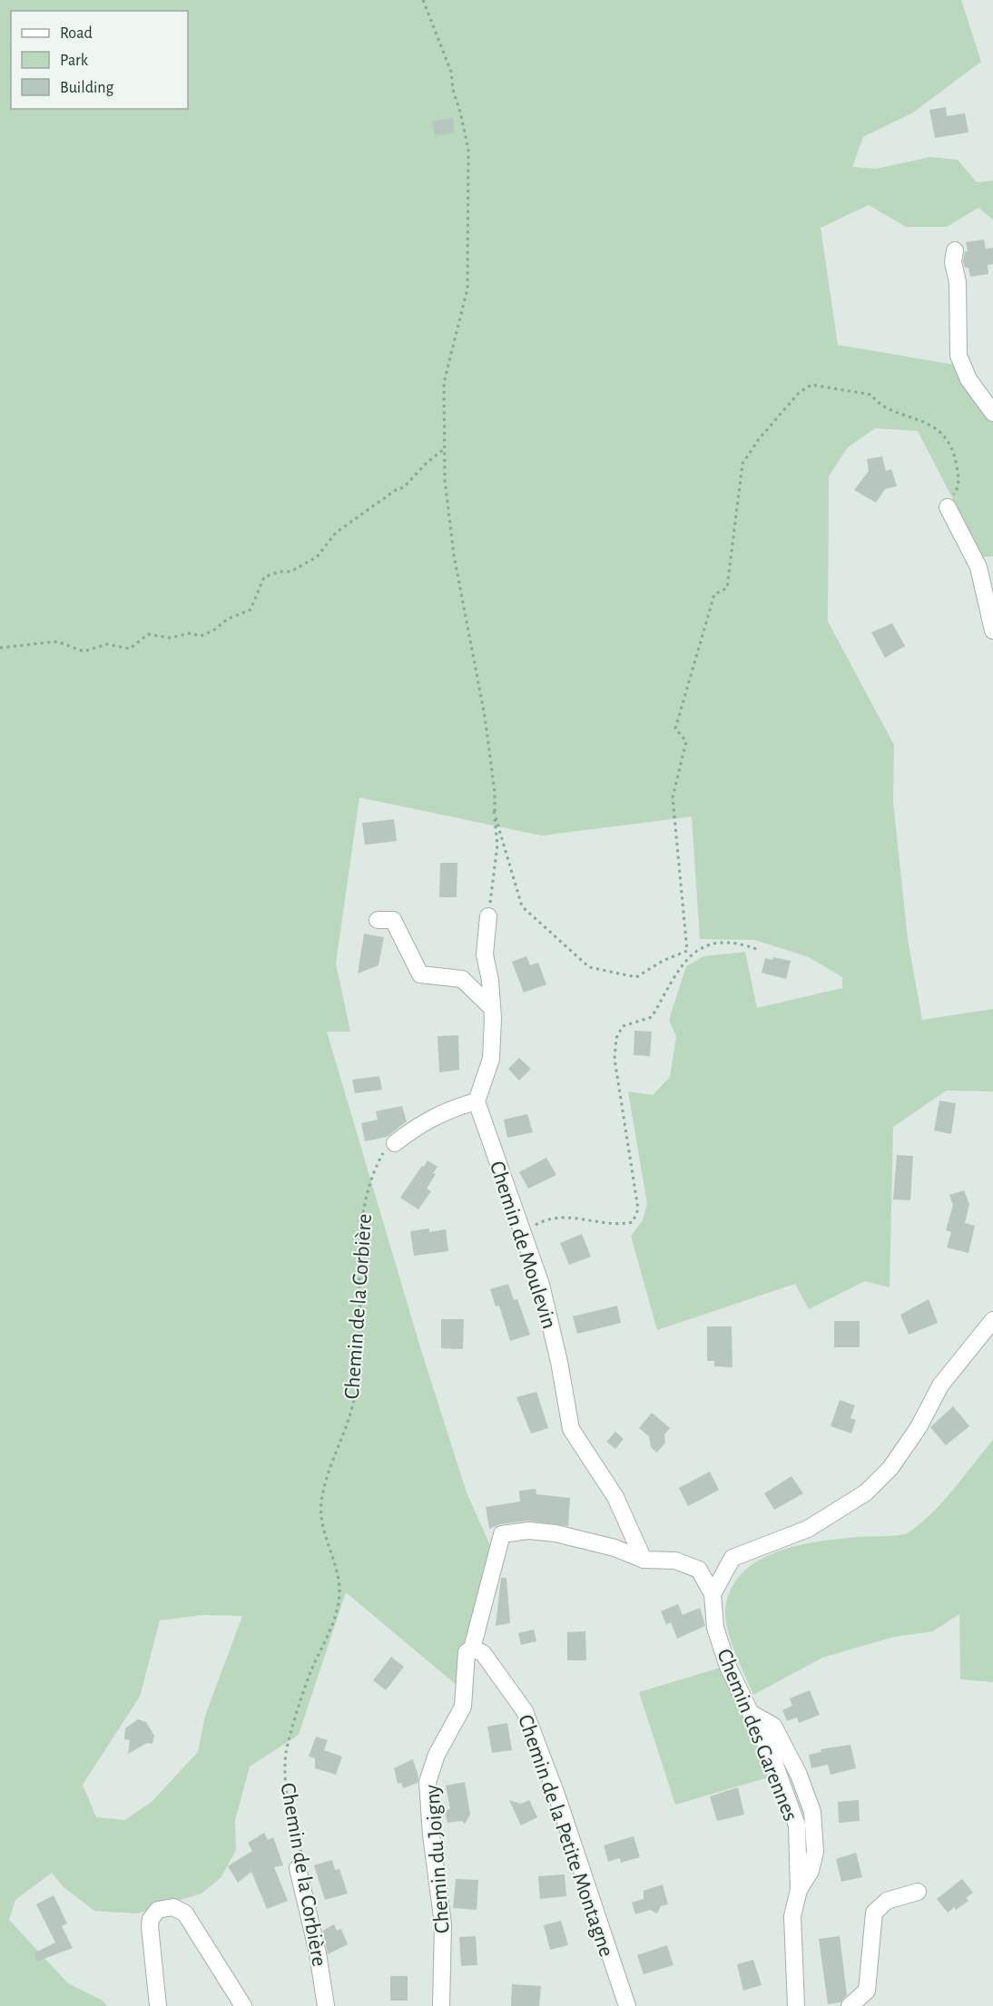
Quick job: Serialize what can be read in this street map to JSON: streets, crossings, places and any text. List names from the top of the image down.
{
  "streets": {
    "street": [
      "Chemin de Moulevin",
      "Chemin de la Corbière",
      "Chemin des Garennes",
      "Chemin de la Petite Montagne",
      "Chemin du Joigny"
    ]
  },
  "crossings": [
    ["Chemin de Moulevin", "Chemin du Joigny"],
    ["Chemin des Garennes", "Chemin du Joigny"],
    ["Chemin de la Petite Montagne", "Chemin du Joigny"]
  ],
  "legend": ["Road", "Park", "Building"]
}
